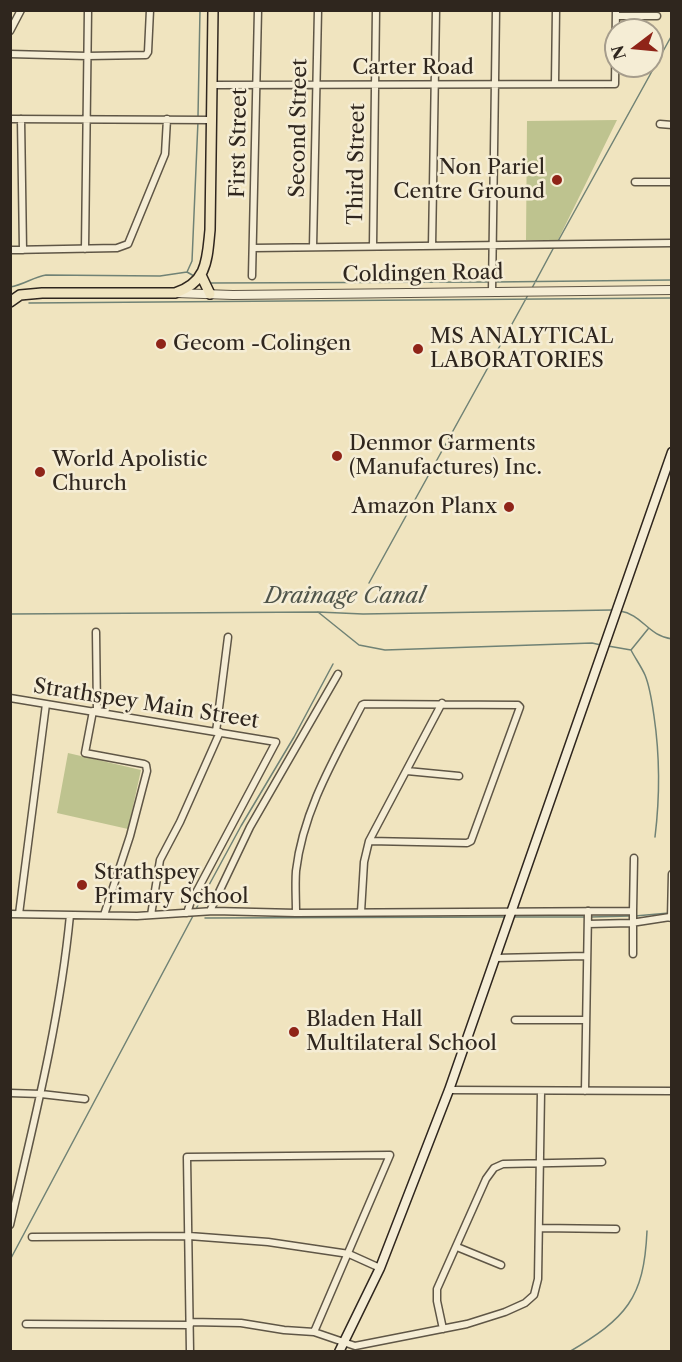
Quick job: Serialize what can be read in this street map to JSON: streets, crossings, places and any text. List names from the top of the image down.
{
  "streets": {
    "street": [
      "Carter Road",
      "Second Street",
      "First Street",
      "Third Street",
      "Coldingen Road",
      "Strathspey Main Street"
    ]
  },
  "crossings": [
    ["Carter Road", "Second Street"],
    ["Carter Road", "First Street"],
    ["Carter Road", "Third Street"]
  ],
  "water": ["Drainage Canal"],
  "places": [
    "Non Pariel Centre Ground",
    "Gecom -Colingen",
    "MS ANALYTICAL LABORATORIES",
    "Denmor Garments (Manufactures) Inc.",
    "World Apolistic Church",
    "Amazon Planx",
    "Strathspey Primary School",
    "Bladen Hall Multilateral School"
  ],
  "north": "left"
}
